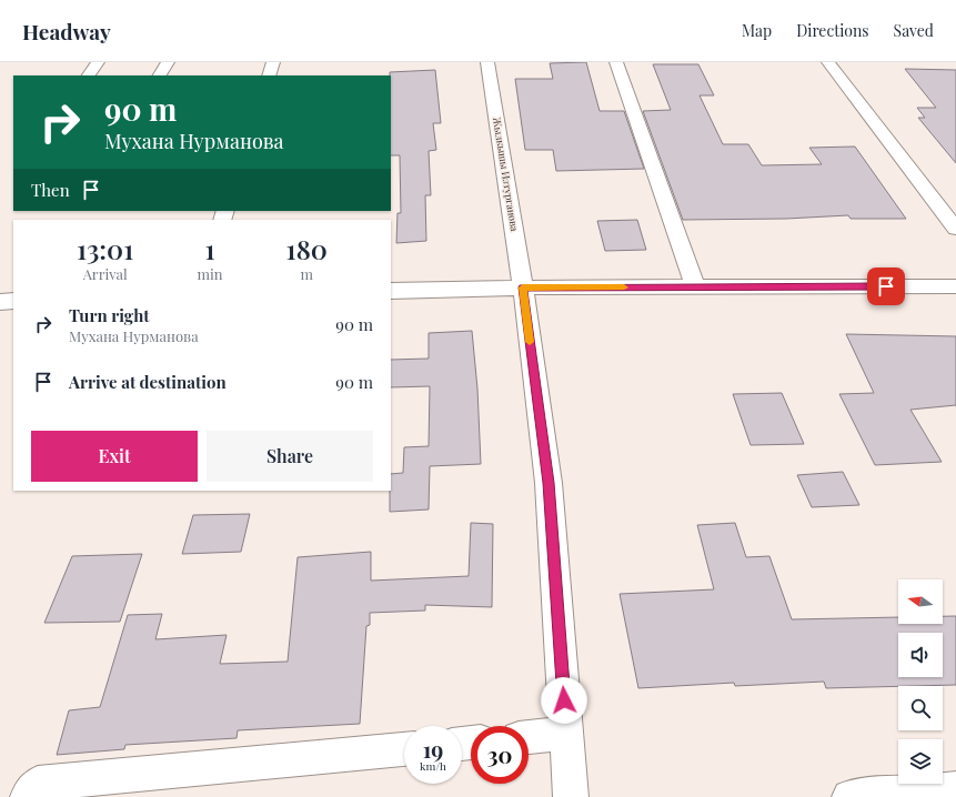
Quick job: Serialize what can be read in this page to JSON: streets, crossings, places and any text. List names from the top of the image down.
{
  "streets": {
    "street": ["Жылкышы Изтурганова"]
  },
  "north": "left",
  "page": {
    "header": "Headway",
    "nav": ["Map", "Directions", "Saved"],
    "turn": ["90 m", "Мухана Нурманова"],
    "then": "Then",
    "eta": [
      "13:01",
      "Arrival",
      "1",
      "min",
      "180",
      "m"
    ],
    "list": [
      {
        "name": "Turn right",
        "note": "Мухана Нурманова",
        "value": "90 m"
      },
      {
        "name": "Arrive at destination",
        "value": "90 m"
      }
    ],
    "buttons": ["Exit", "Share"],
    "speed": "19 km/h",
    "limit": "30"
  }
}
